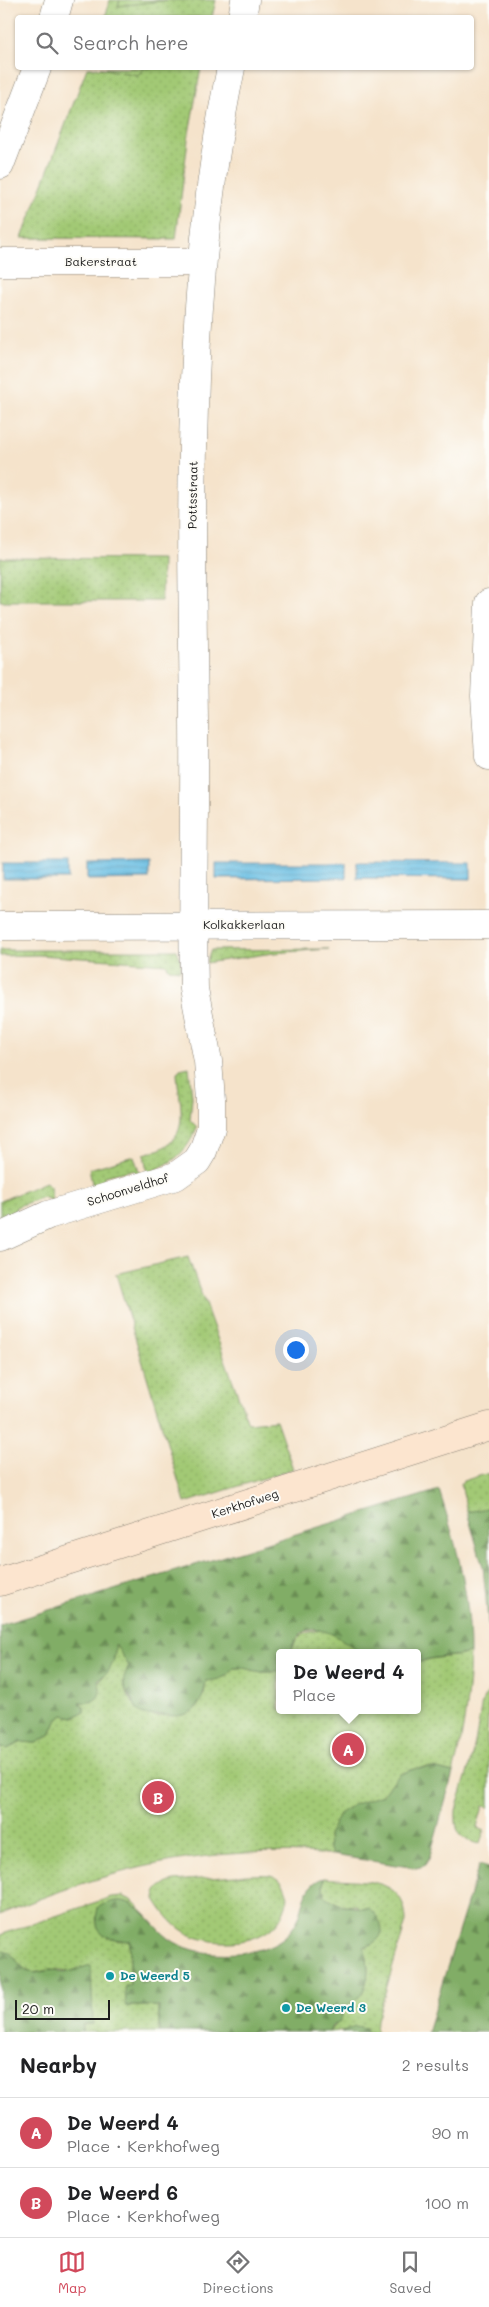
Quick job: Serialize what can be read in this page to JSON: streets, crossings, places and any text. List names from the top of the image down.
{
  "streets": {
    "street": [
      "Bakerstraat",
      "Pottsstraat",
      "Kolkakkerlaan",
      "Schoonveldhof",
      "Kerkhofweg"
    ]
  },
  "crossings": [
    ["Bakerstraat", "Pottsstraat"],
    ["Pottsstraat", "Kolkakkerlaan"],
    ["Pottsstraat", "Schoonveldhof"],
    ["Kolkakkerlaan", "Schoonveldhof"]
  ],
  "places": ["De Weerd 5", "De Weerd 3"],
  "scale_bar": "20 m",
  "page": {
    "search": "Search here",
    "popup": ["De Weerd 4", "Place"],
    "pins": ["A", "B"],
    "scale": "20 m",
    "heading": ["Nearby", "2 results"],
    "list": [
      {
        "mark": "A",
        "name": "De Weerd 4",
        "note": "Place · Kerkhofweg",
        "value": "90 m"
      },
      {
        "mark": "B",
        "name": "De Weerd 6",
        "note": "Place · Kerkhofweg",
        "value": "100 m"
      }
    ],
    "nav": ["Map", "Directions", "Saved"]
  }
}
